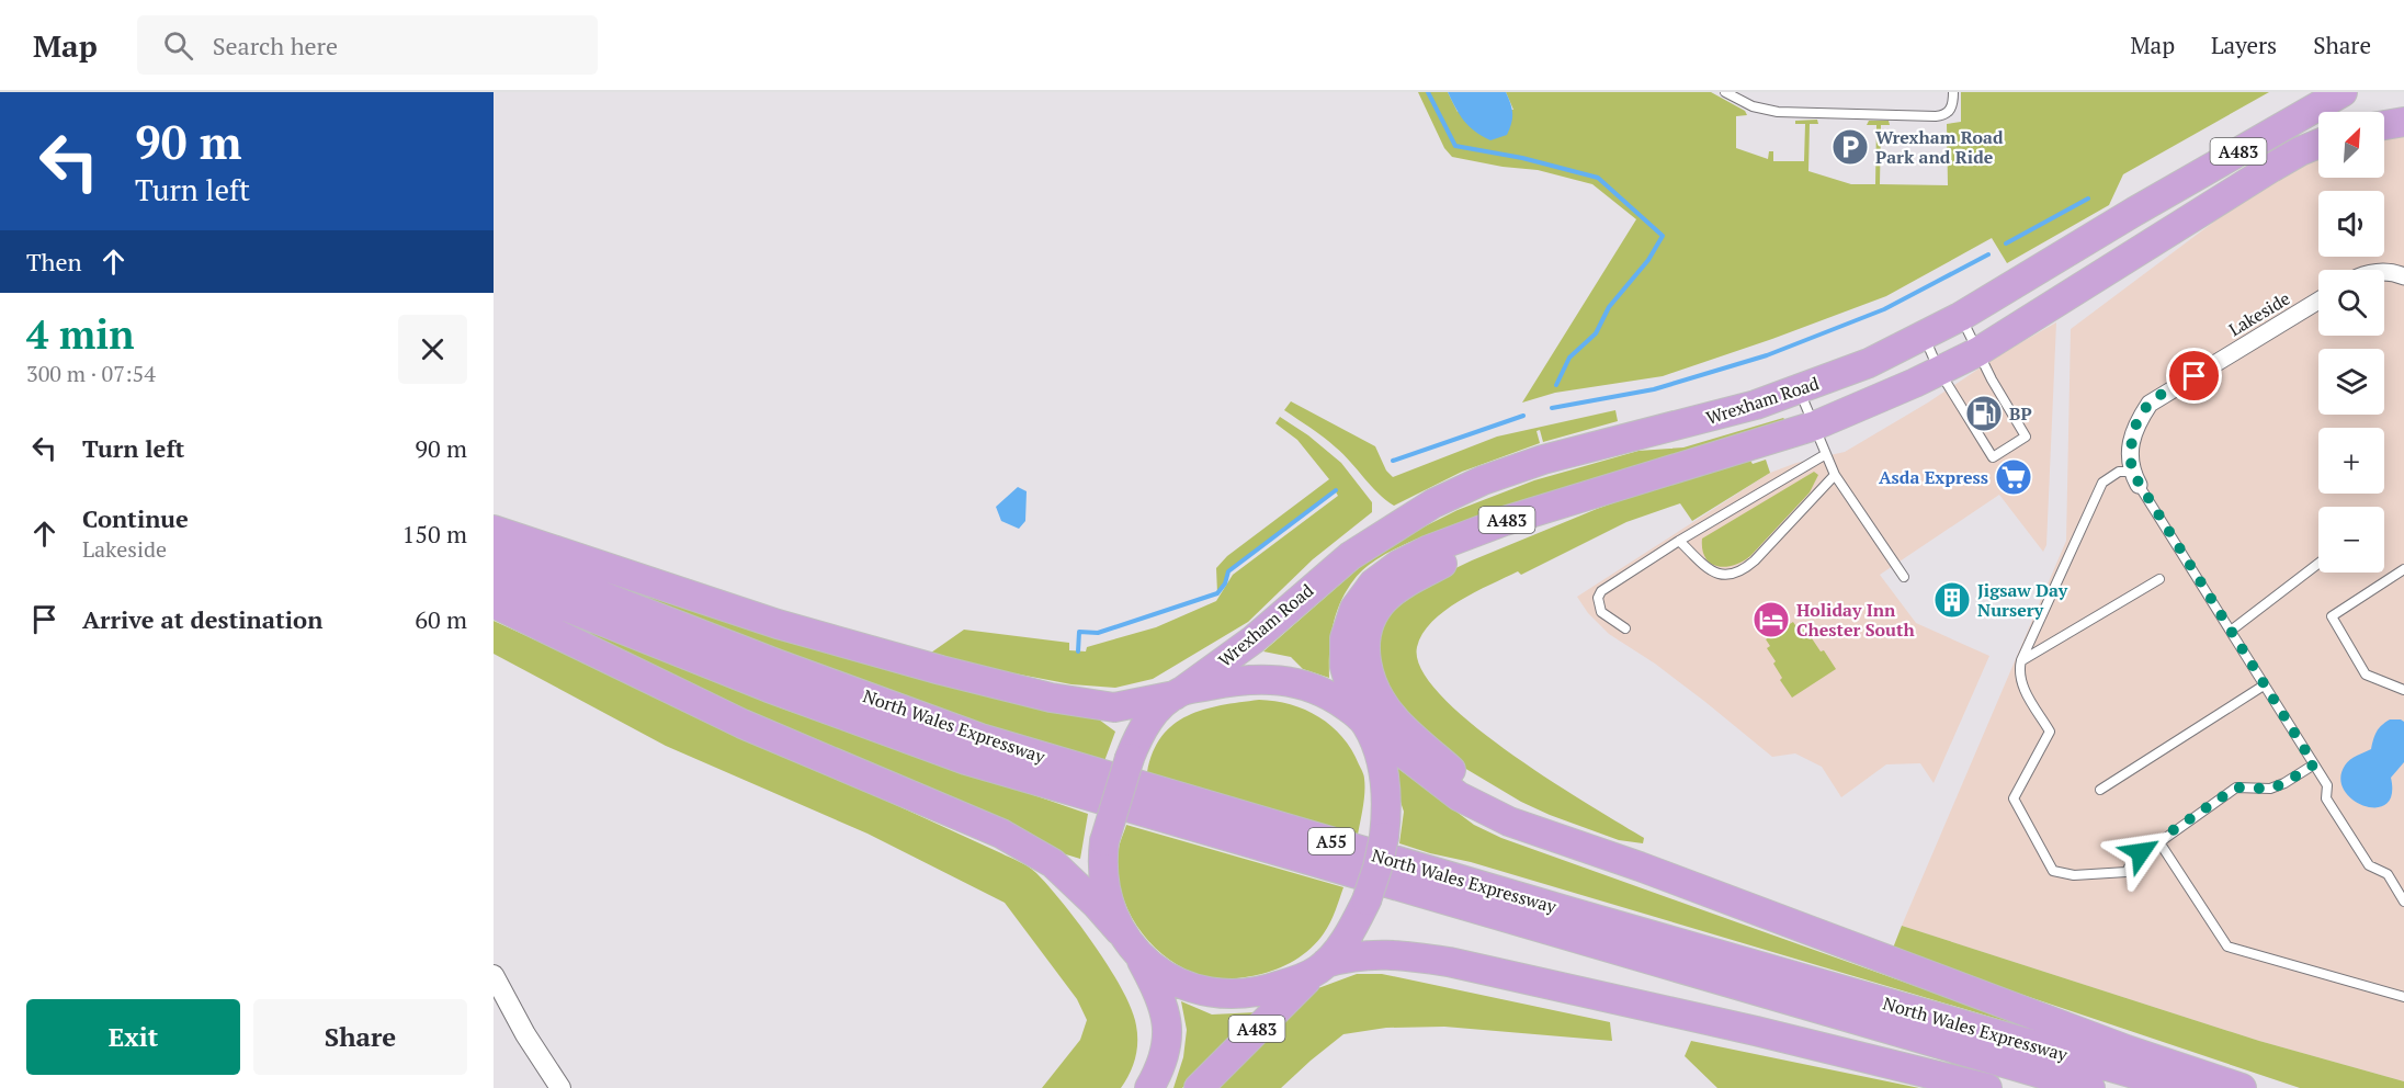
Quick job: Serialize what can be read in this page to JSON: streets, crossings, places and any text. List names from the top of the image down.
{
  "streets": {
    "highway": [
      "A483",
      "Wrexham Road",
      "North Wales Expressway",
      "A55"
    ],
    "street": ["Lakeside"]
  },
  "places": {
    "parking": ["Wrexham Road Park and Ride"],
    "fuel station": ["BP"],
    "supermarket": ["Asda Express"],
    "building": ["Jigsaw Day Nursery"],
    "hotel": ["Holiday Inn Chester South"]
  },
  "north": "top right",
  "page": {
    "header": "Map",
    "search": "Search here",
    "nav": ["Map", "Layers", "Share"],
    "turn": ["90 m", "Turn left"],
    "map_buttons": ["+", "−"],
    "then": "Then",
    "heading": ["4 min", "300 m · 07:54"],
    "list": [
      {
        "name": "Turn left",
        "value": "90 m"
      },
      {
        "name": "Continue",
        "note": "Lakeside",
        "value": "150 m"
      },
      {
        "name": "Arrive at destination",
        "value": "60 m"
      }
    ],
    "buttons": ["Exit", "Share"]
  }
}
